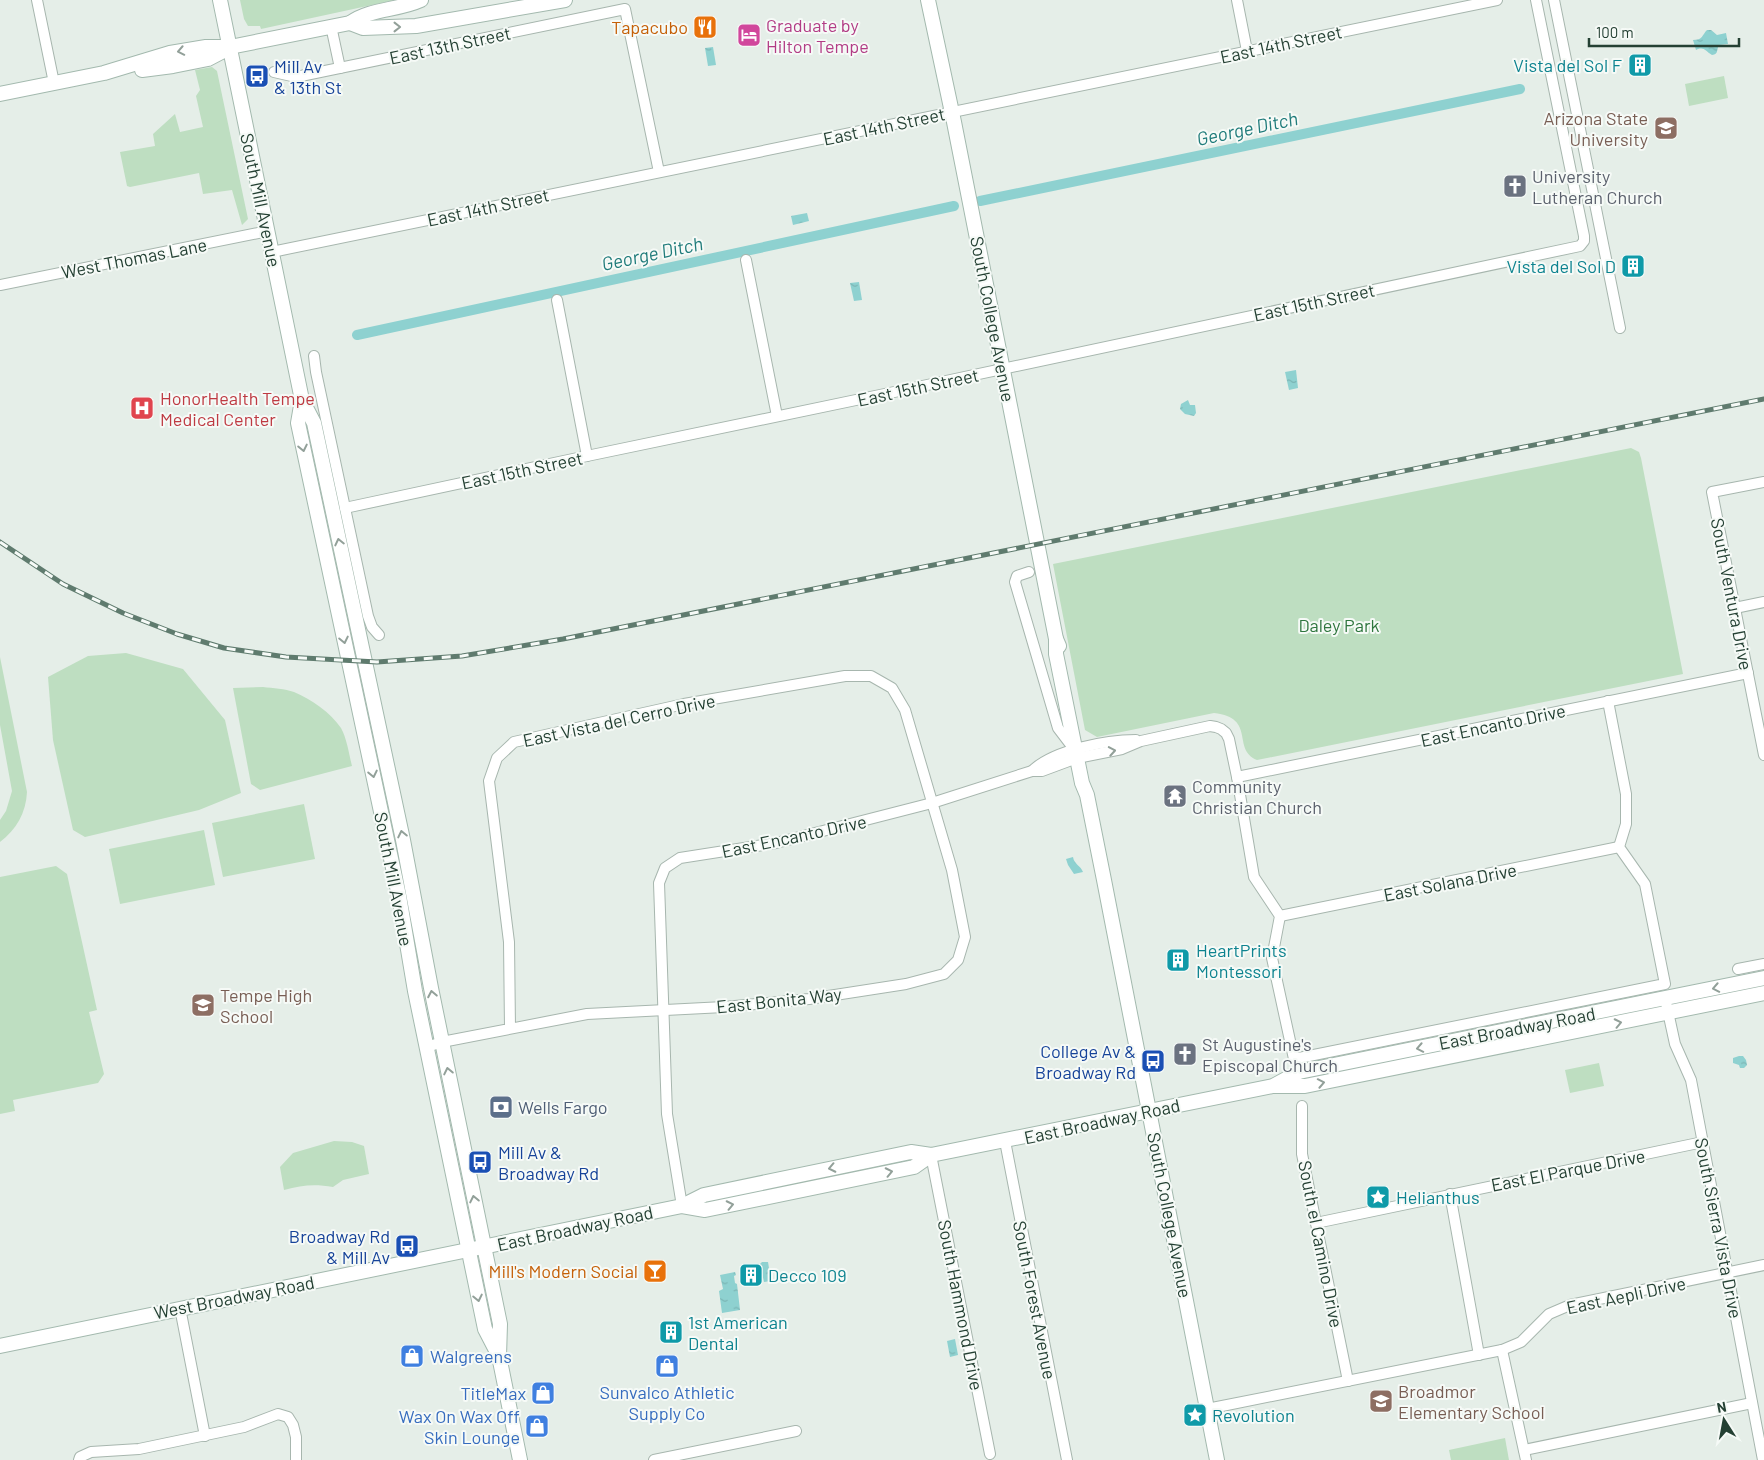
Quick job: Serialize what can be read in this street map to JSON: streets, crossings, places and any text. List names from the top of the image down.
{
  "streets": {
    "main road": [
      "East 13th Street",
      "South Mill Avenue",
      "South College Avenue",
      "East Broadway Road",
      "West Broadway Road"
    ],
    "street": [
      "East 14th Street",
      "West Thomas Lane",
      "East 15th Street",
      "South Ventura Drive",
      "East Vista del Cerro Drive",
      "East Encanto Drive",
      "East Solana Drive",
      "East Bonita Way",
      "East El Parque Drive",
      "South Sierra Vista Drive",
      "South el Camino Drive",
      "East Aepli Drive",
      "South Forest Avenue",
      "South Hammond Drive"
    ]
  },
  "crossings": [
    ["East 14th Street", "East 13th Street"],
    ["East 14th Street", "South Mill Avenue"],
    ["East 14th Street", "South College Avenue"],
    ["East 13th Street", "South Mill Avenue"],
    ["South Mill Avenue", "West Thomas Lane"],
    ["South Mill Avenue", "East Bonita Way"],
    ["South Mill Avenue", "East Broadway Road"],
    ["South Mill Avenue", "West Broadway Road"],
    ["East 15th Street", "South College Avenue"],
    ["South College Avenue", "East Encanto Drive"],
    ["South College Avenue", "East Broadway Road"],
    ["South College Avenue", "East Aepli Drive"],
    ["South Ventura Drive", "East Encanto Drive"],
    ["East Vista del Cerro Drive", "East Encanto Drive"],
    ["East Vista del Cerro Drive", "East Bonita Way"],
    ["East Encanto Drive", "East Bonita Way"],
    ["East Encanto Drive", "East Broadway Road"],
    ["East Solana Drive", "South Sierra Vista Drive"],
    ["East Broadway Road", "South Sierra Vista Drive"],
    ["East Broadway Road", "West Broadway Road"],
    ["East Broadway Road", "South Forest Avenue"],
    ["East Broadway Road", "South Hammond Drive"],
    ["East El Parque Drive", "South Sierra Vista Drive"],
    ["East El Parque Drive", "South el Camino Drive"],
    ["South Sierra Vista Drive", "East Aepli Drive"],
    ["South el Camino Drive", "East Aepli Drive"]
  ],
  "water": ["George Ditch"],
  "parks": ["Daley Park"],
  "places": {
    "restaurant": ["Tapacubo"],
    "hotel": ["Graduate by Hilton Tempe"],
    "building": [
      "Vista del Sol F",
      "Vista del Sol D",
      "HeartPrints Montessori",
      "Decco 109",
      "1st American Dental"
    ],
    "bus stop": [
      "Mill Av & 13th St",
      "College Av & Broadway Rd",
      "Mill Av & Broadway Rd",
      "Broadway Rd & Mill Av"
    ],
    "school or university": ["Arizona State University", "Tempe High School", "Broadmor Elementary School"],
    "church": ["University Lutheran Church", "St Augustine's Episcopal Church"],
    "hospital": ["HonorHealth Tempe Medical Center"],
    "temple": ["Community Christian Church"],
    "bank": ["Wells Fargo"],
    "place": ["Helianthus", "Revolution"],
    "bar": ["Mill's Modern Social"],
    "shop": [
      "Walgreens",
      "Sunvalco Athletic Supply Co",
      "TitleMax",
      "Wax On Wax Off Skin Lounge"
    ]
  },
  "scale_bar": "100 m",
  "north": "top"
}
